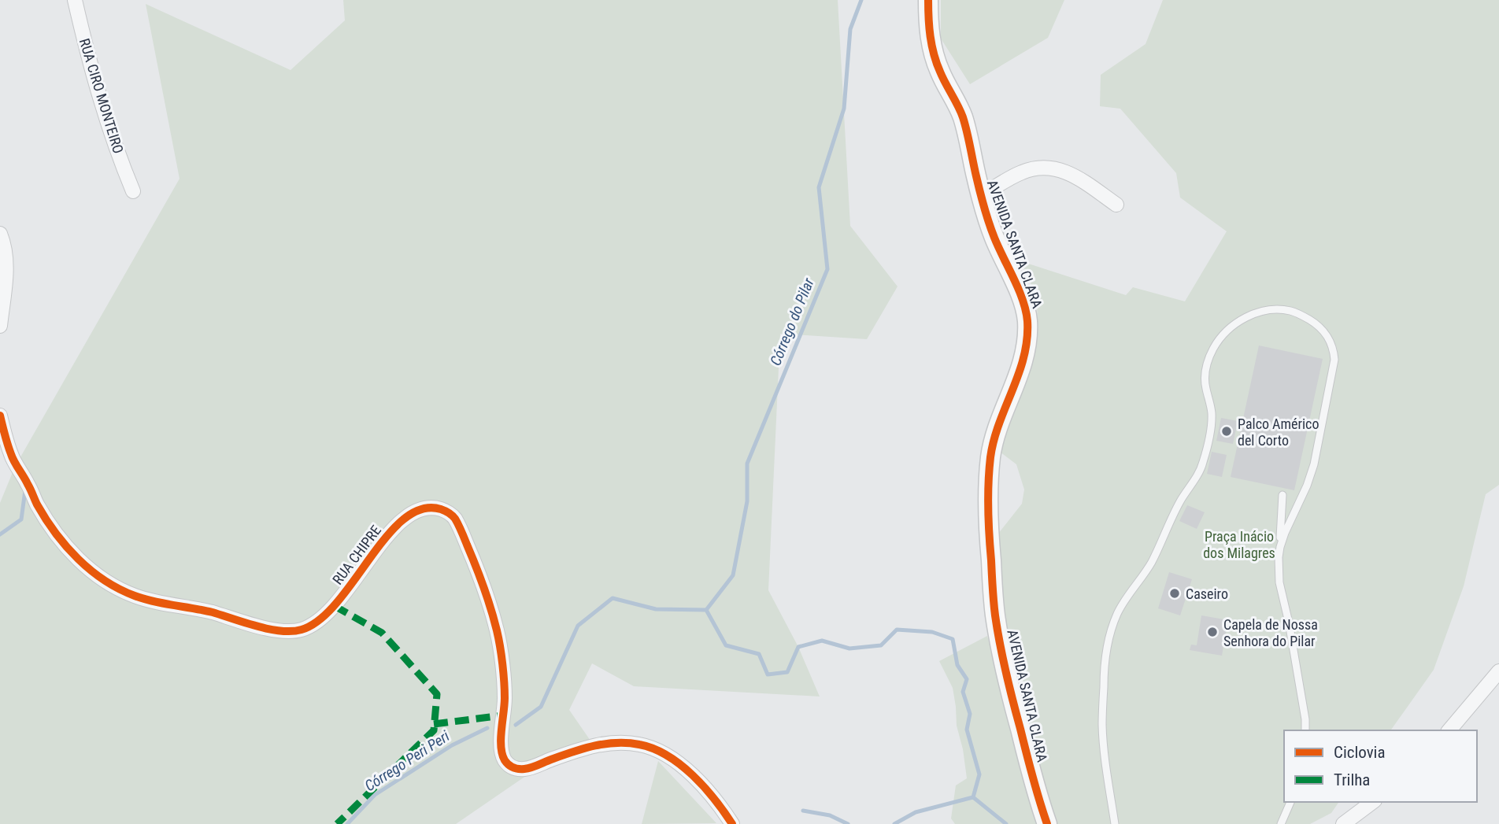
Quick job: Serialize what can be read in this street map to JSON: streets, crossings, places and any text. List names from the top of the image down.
{
  "streets": {
    "street": ["RUA CIRO MONTEIRO", "AVENIDA SANTA CLARA", "RUA CHIPRE"]
  },
  "water": ["Córrego do Pilar", "Córrego Peri Peri"],
  "parks": ["Praça Inácio dos Milagres"],
  "places": ["Palco Américo del Corto", "Caseiro", "Capela de Nossa Senhora do Pilar"],
  "legend": ["Ciclovia", "Trilha"]
}
